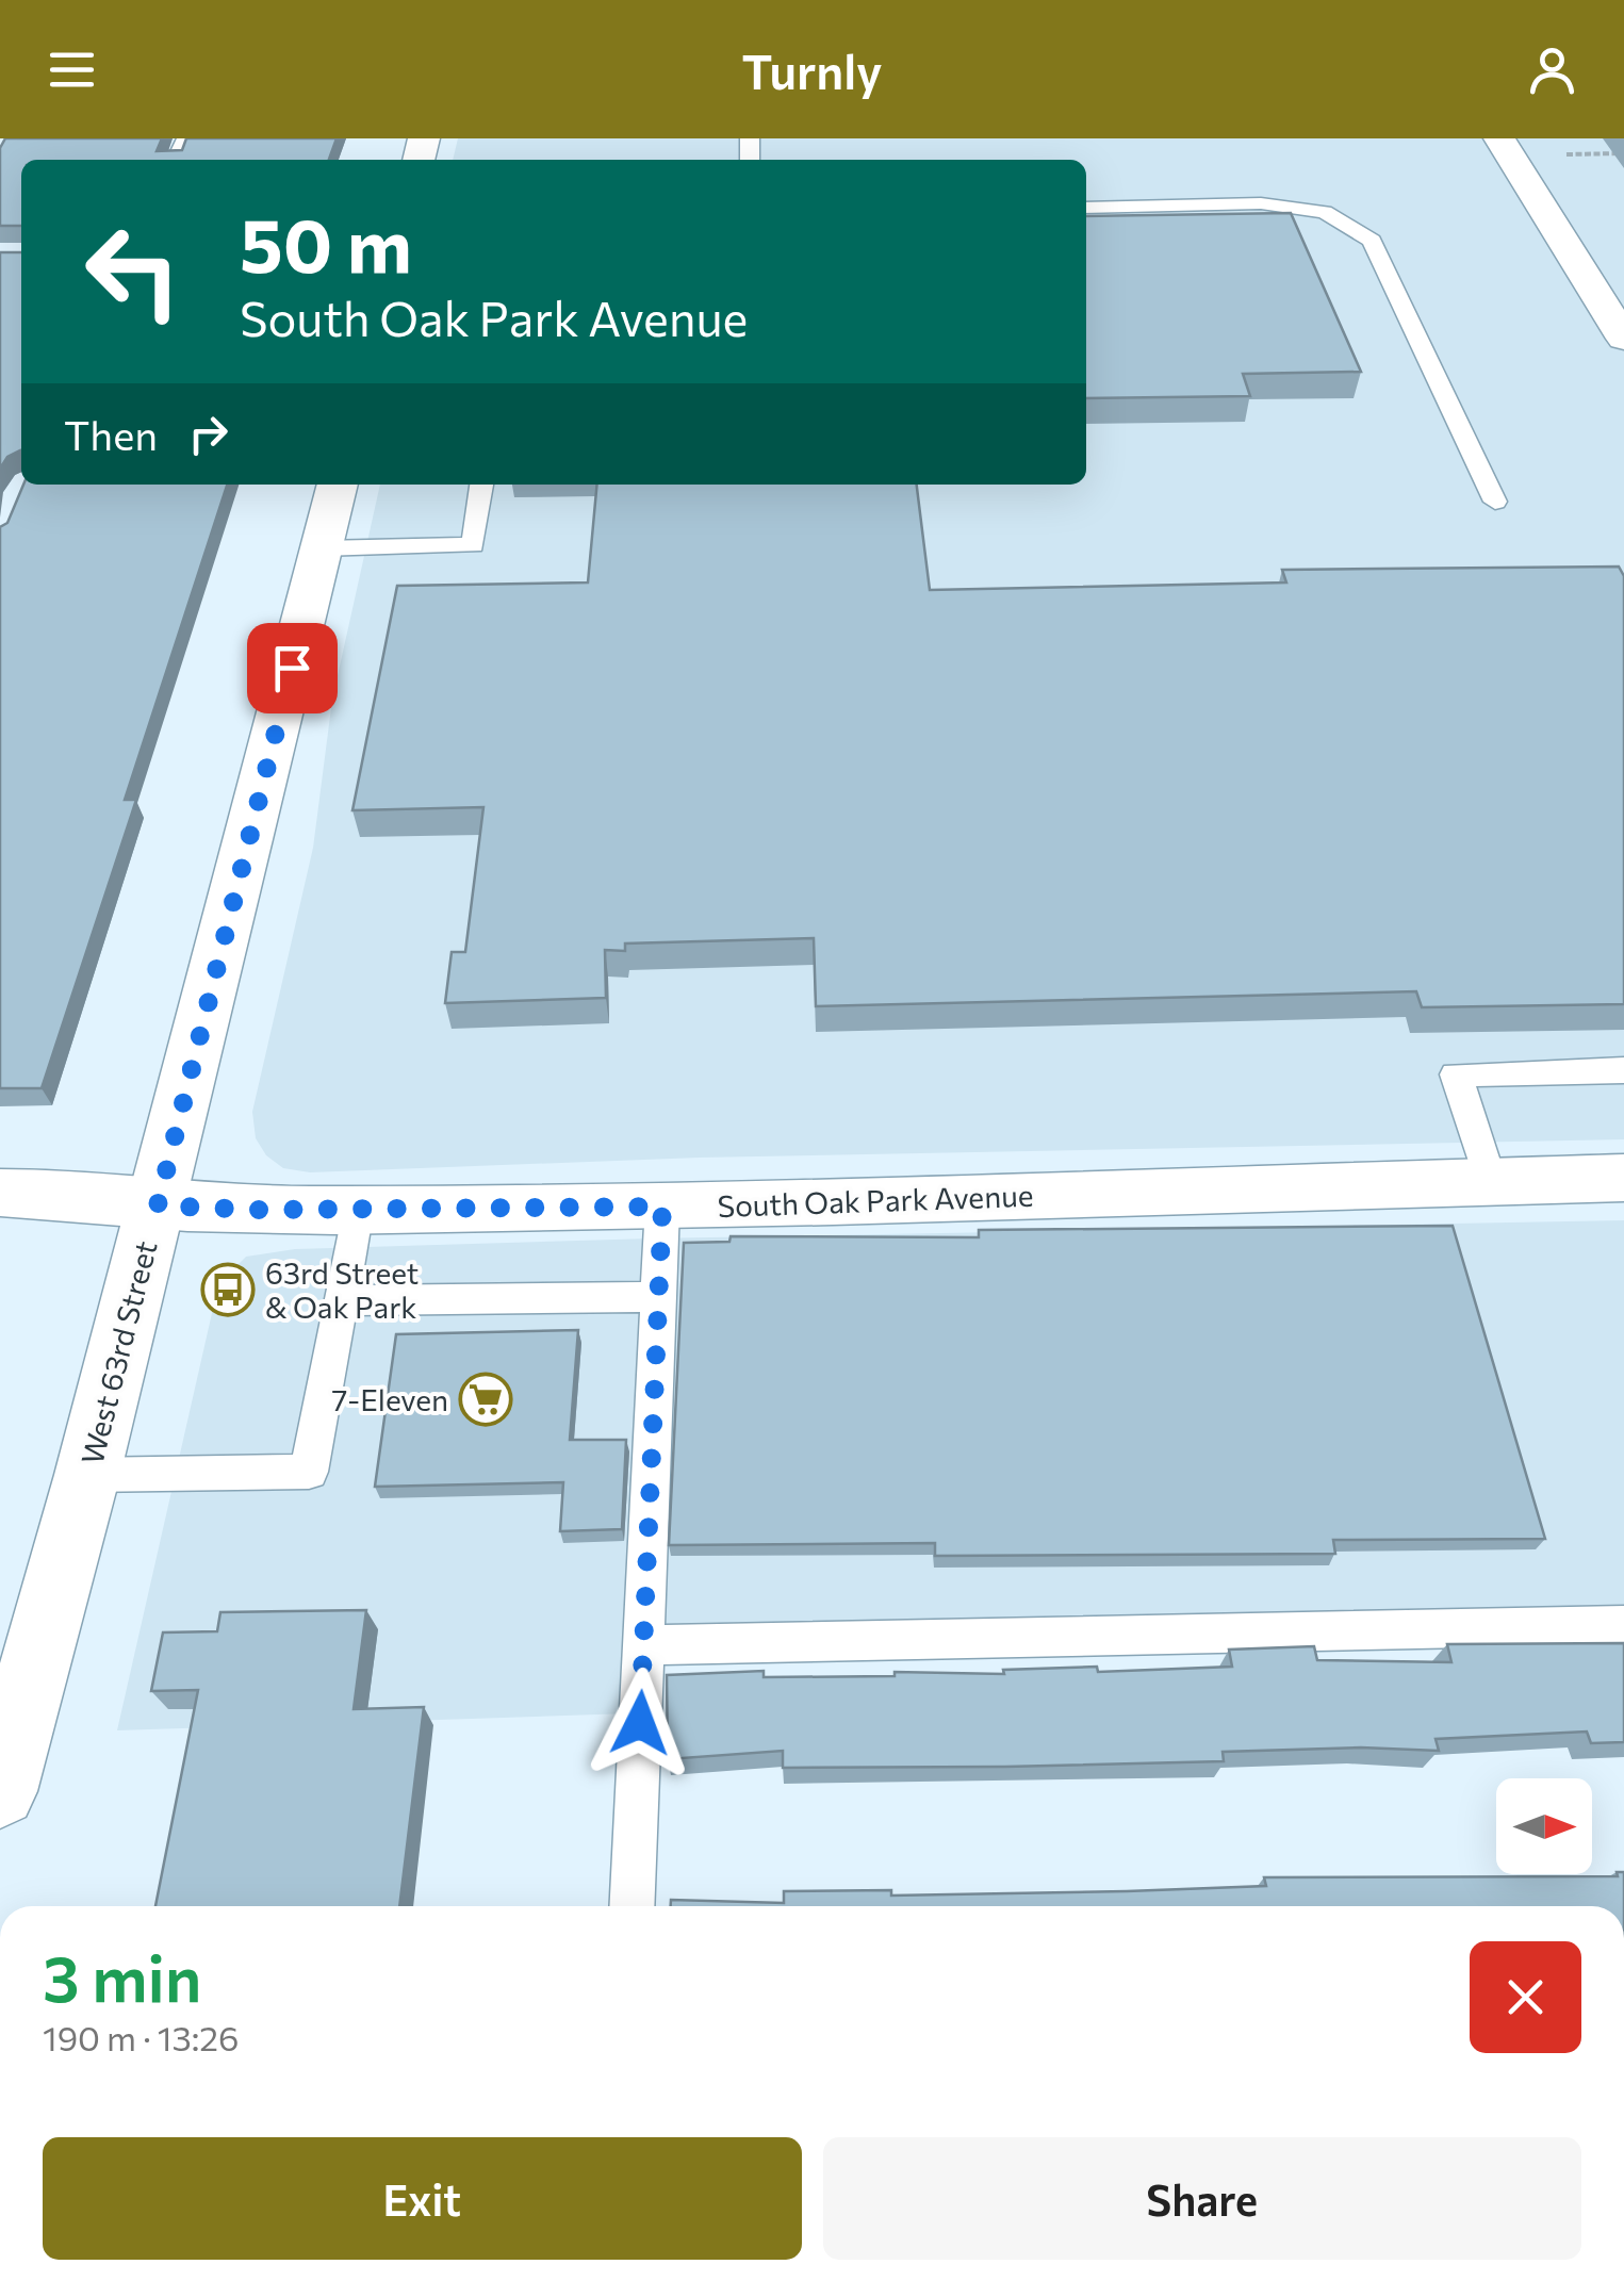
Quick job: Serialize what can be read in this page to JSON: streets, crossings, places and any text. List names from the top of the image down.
{
  "streets": {
    "street": ["South Oak Park Avenue", "West 63rd Street"]
  },
  "crossings": [
    ["South Oak Park Avenue", "West 63rd Street"]
  ],
  "places": {
    "bus stop": ["63rd Street & Oak Park"],
    "supermarket": ["7-Eleven"]
  },
  "north": "right",
  "page": {
    "header": "Turnly",
    "turn": ["50 m", "South Oak Park Avenue"],
    "then": "Then",
    "heading": ["3 min", "190 m · 13:26"],
    "buttons": ["Exit", "Share"]
  }
}
